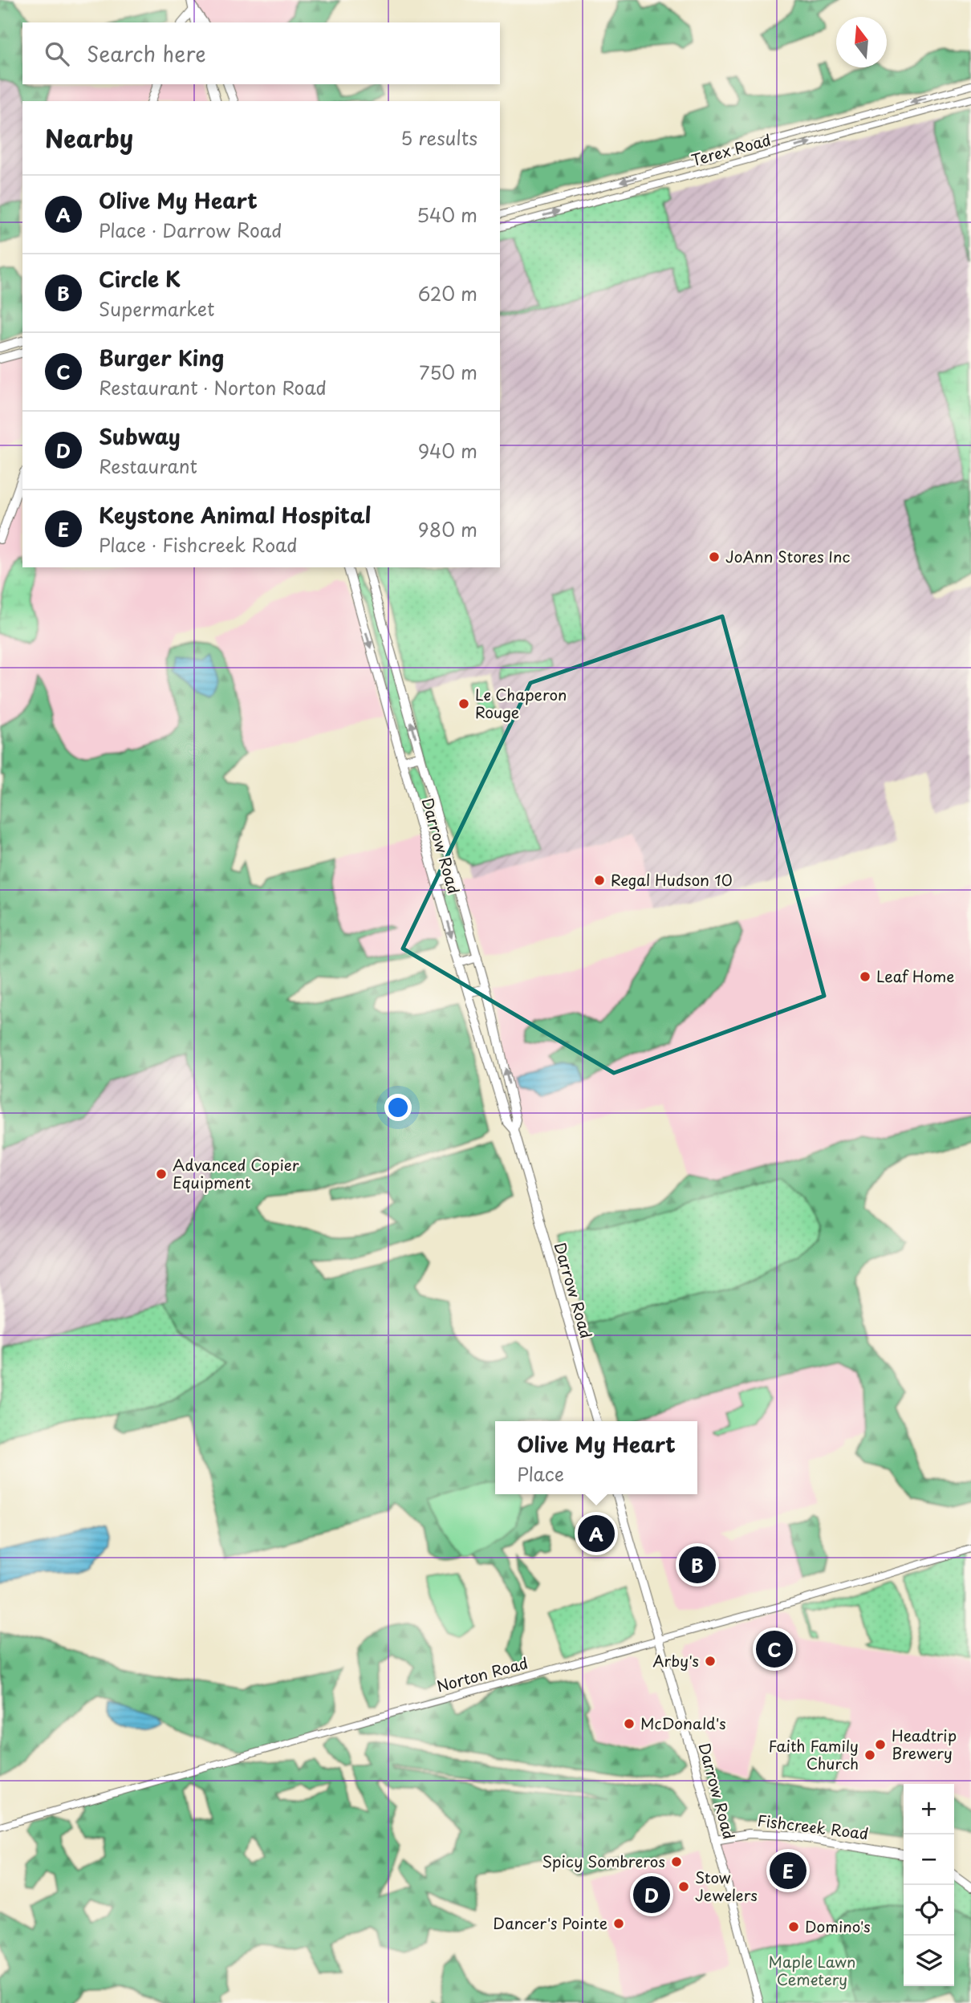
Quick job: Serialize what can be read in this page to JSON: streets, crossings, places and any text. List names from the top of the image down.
{
  "streets": {
    "main road": ["Darrow Road", "Fishcreek Road"],
    "street": ["Terex Road", "Norton Road"]
  },
  "crossings": [
    ["Darrow Road", "Norton Road"],
    ["Darrow Road", "Fishcreek Road"]
  ],
  "parks": ["Maple Lawn Cemetery"],
  "places": [
    "JoAnn Stores Inc",
    "Le Chaperon Rouge",
    "Regal Hudson 10",
    "Leaf Home",
    "Advanced Copier Equipment",
    "Arby's",
    "McDonald's",
    "Headtrip Brewery",
    "Faith Family Church",
    "Spicy Sombreros",
    "Stow Jewelers",
    "Dancer's Pointe",
    "Domino's"
  ],
  "north": "top",
  "page": {
    "search": "Search here",
    "heading": ["Nearby", "5 results"],
    "list": [
      {
        "mark": "A",
        "name": "Olive My Heart",
        "note": "Place · Darrow Road",
        "value": "540 m"
      },
      {
        "mark": "B",
        "name": "Circle K",
        "note": "Supermarket",
        "value": "620 m"
      },
      {
        "mark": "C",
        "name": "Burger King",
        "note": "Restaurant · Norton Road",
        "value": "750 m"
      },
      {
        "mark": "D",
        "name": "Subway",
        "note": "Restaurant",
        "value": "940 m"
      },
      {
        "mark": "E",
        "name": "Keystone Animal Hospital",
        "note": "Place · Fishcreek Road",
        "value": "980 m"
      }
    ],
    "popup": ["Olive My Heart", "Place"],
    "pins": [
      "A",
      "B",
      "C",
      "E",
      "D"
    ],
    "map_buttons": ["+", "−"]
  }
}
